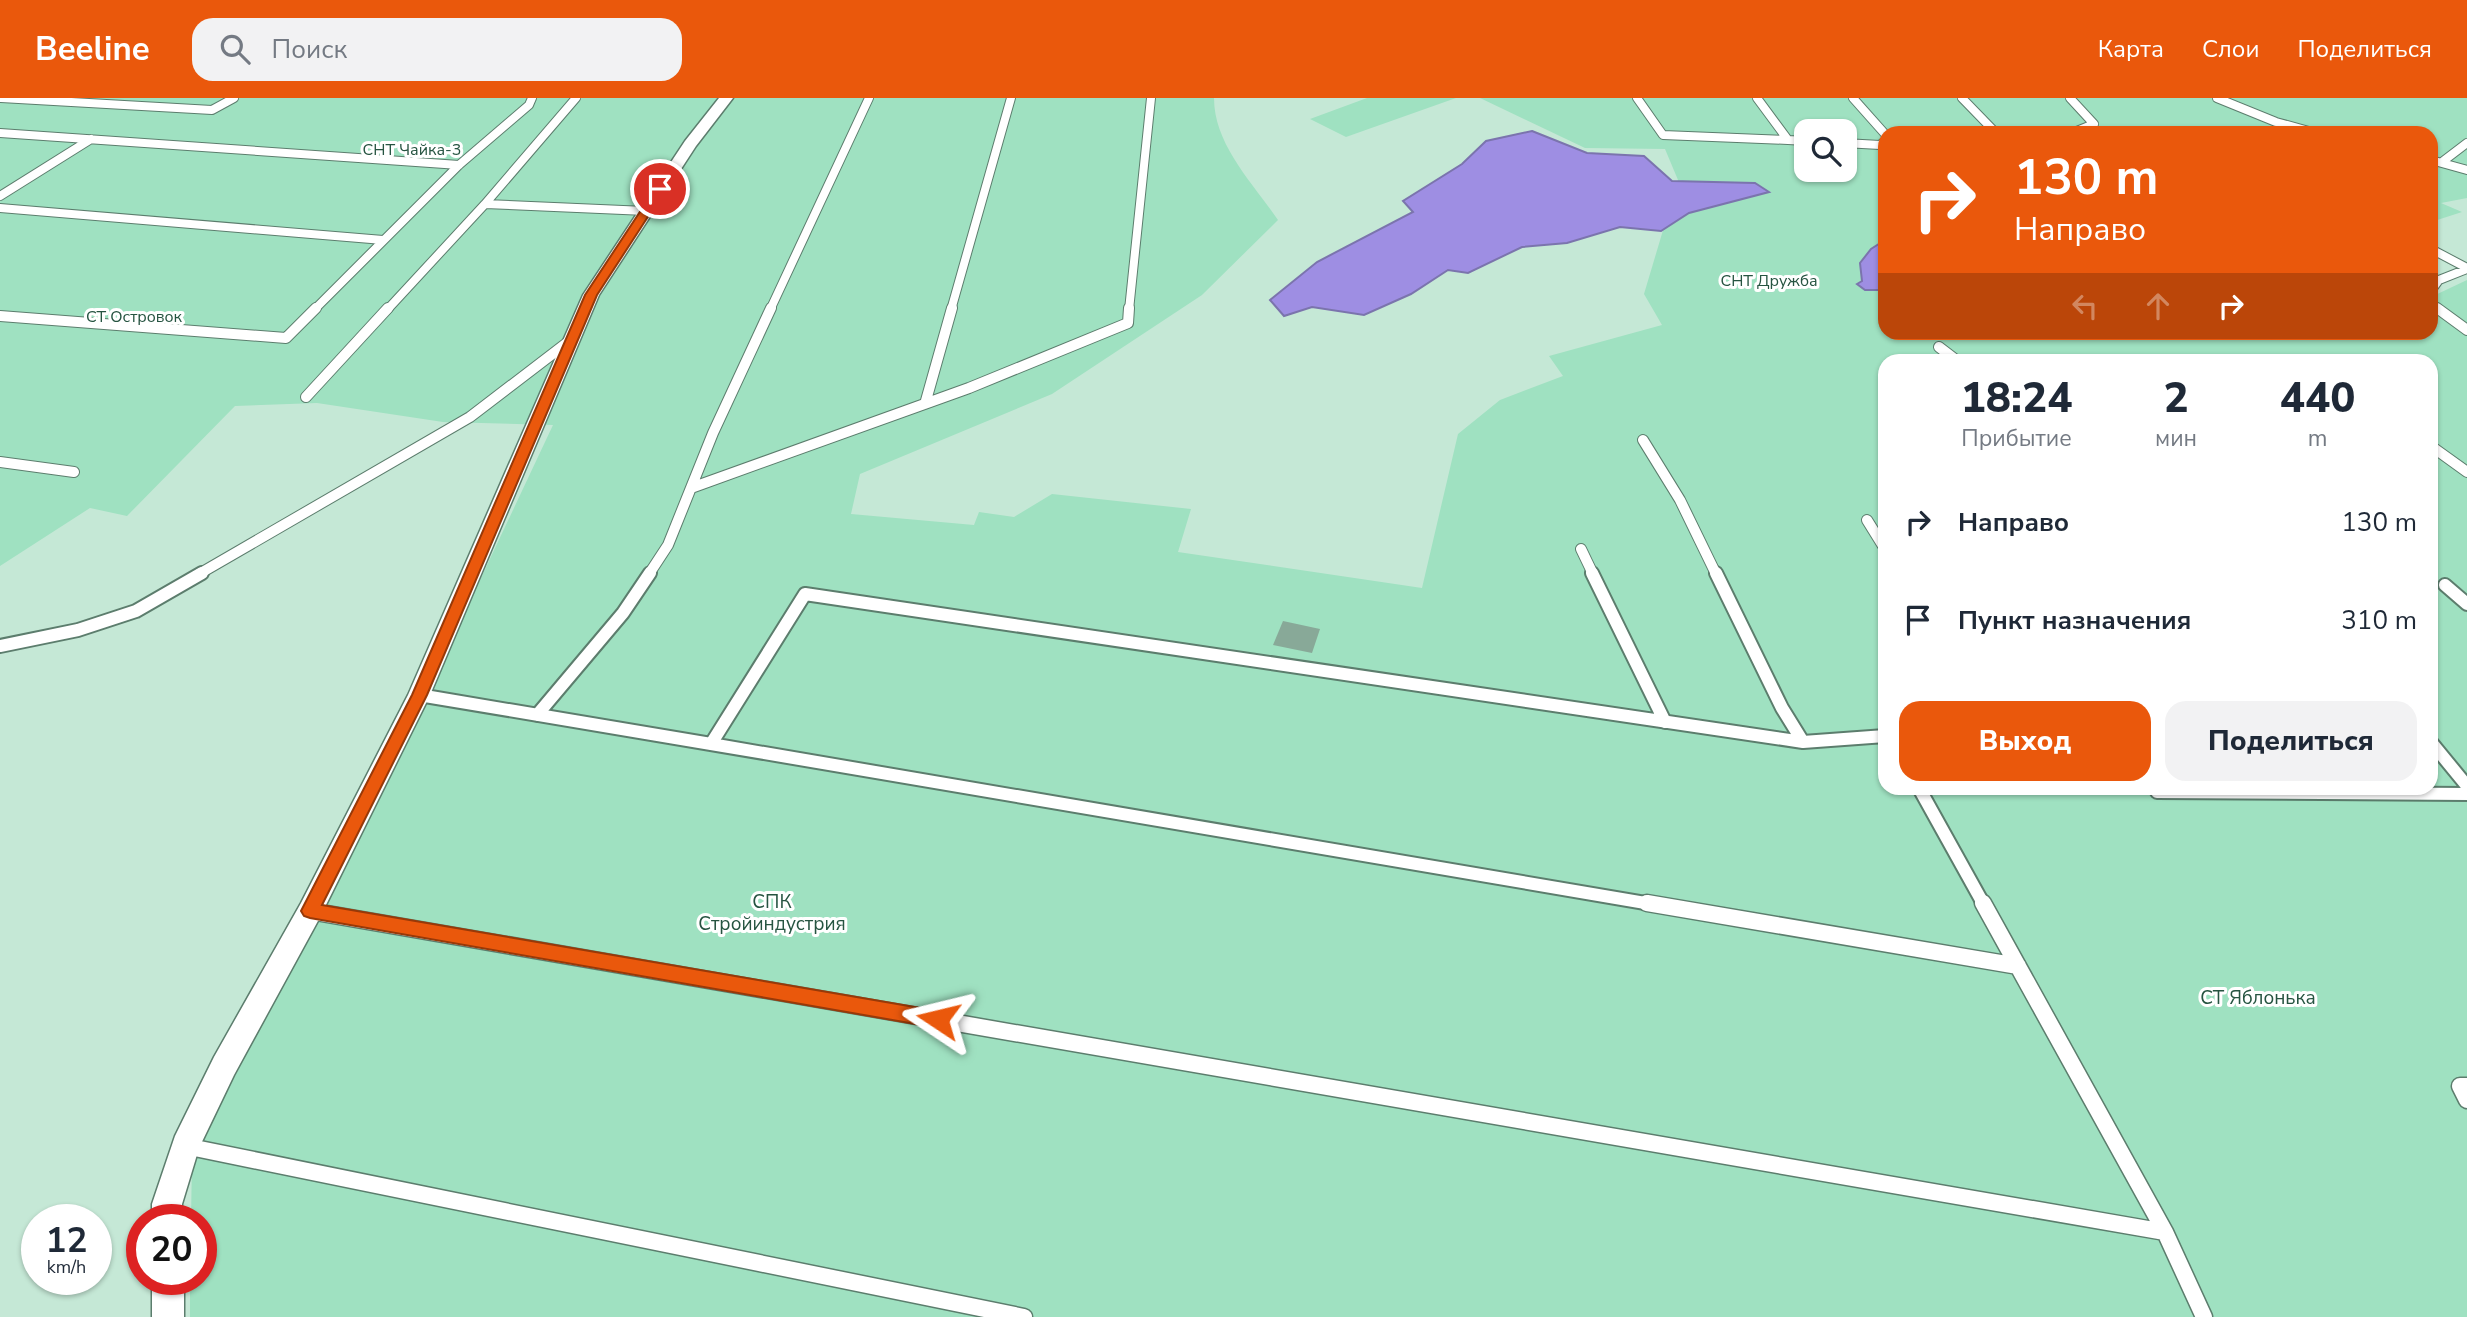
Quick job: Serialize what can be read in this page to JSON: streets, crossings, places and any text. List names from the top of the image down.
{
  "parks": [
    "СНТ Чайка-3",
    "СНТ Дружба",
    "СТ Островок",
    "СПК Стройиндустрия",
    "СТ Яблонька"
  ],
  "page": {
    "header": "Beeline",
    "search": "Поиск",
    "nav": ["Карта", "Слои", "Поделиться"],
    "turn": ["130 m", "Направо"],
    "eta": [
      "18:24",
      "Прибытие",
      "2",
      "мин",
      "440",
      "m"
    ],
    "list": [
      {
        "name": "Направо",
        "value": "130 m"
      },
      {
        "name": "Пункт назначения",
        "value": "310 m"
      }
    ],
    "buttons": ["Выход", "Поделиться"],
    "speed": "12 km/h",
    "limit": "20"
  }
}
